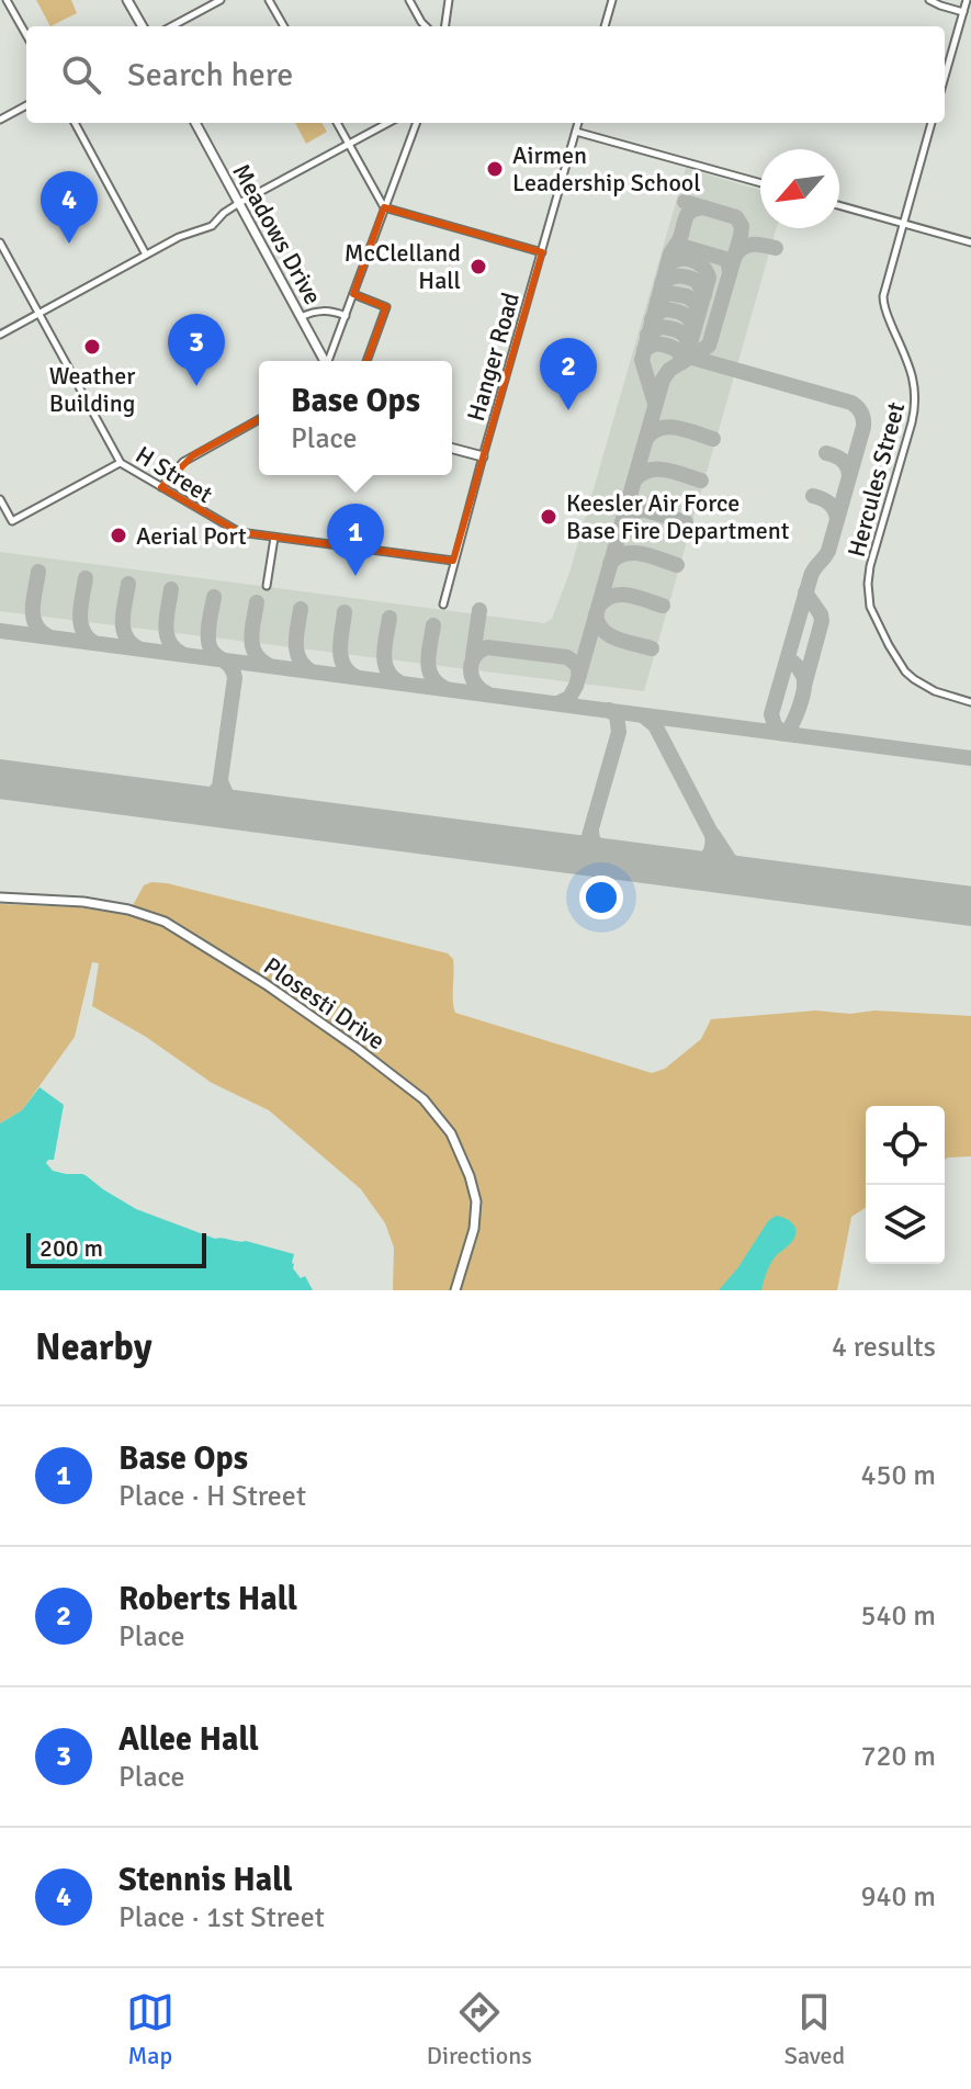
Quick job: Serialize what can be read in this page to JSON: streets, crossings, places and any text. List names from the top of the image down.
{
  "streets": {
    "street": [
      "Meadows Drive",
      "Hanger Road",
      "H Street",
      "Hercules Street",
      "Plosesti Drive"
    ]
  },
  "crossings": [
    ["Hanger Road", "H Street"]
  ],
  "places": [
    "Airmen Leadership School",
    "McClelland Hall",
    "Weather Building",
    "Keesler Air Force Base Fire Department",
    "Aerial Port"
  ],
  "scale_bar": "200 m",
  "north": "bottom left",
  "page": {
    "search": "Search here",
    "pins": [
      "4",
      "3",
      "2",
      "1"
    ],
    "popup": ["Base Ops", "Place"],
    "scale": "200 m",
    "heading": ["Nearby", "4 results"],
    "list": [
      {
        "mark": "1",
        "name": "Base Ops",
        "note": "Place · H Street",
        "value": "450 m"
      },
      {
        "mark": "2",
        "name": "Roberts Hall",
        "note": "Place",
        "value": "540 m"
      },
      {
        "mark": "3",
        "name": "Allee Hall",
        "note": "Place",
        "value": "720 m"
      },
      {
        "mark": "4",
        "name": "Stennis Hall",
        "note": "Place · 1st Street",
        "value": "940 m"
      }
    ],
    "nav": ["Map", "Directions", "Saved"]
  }
}
